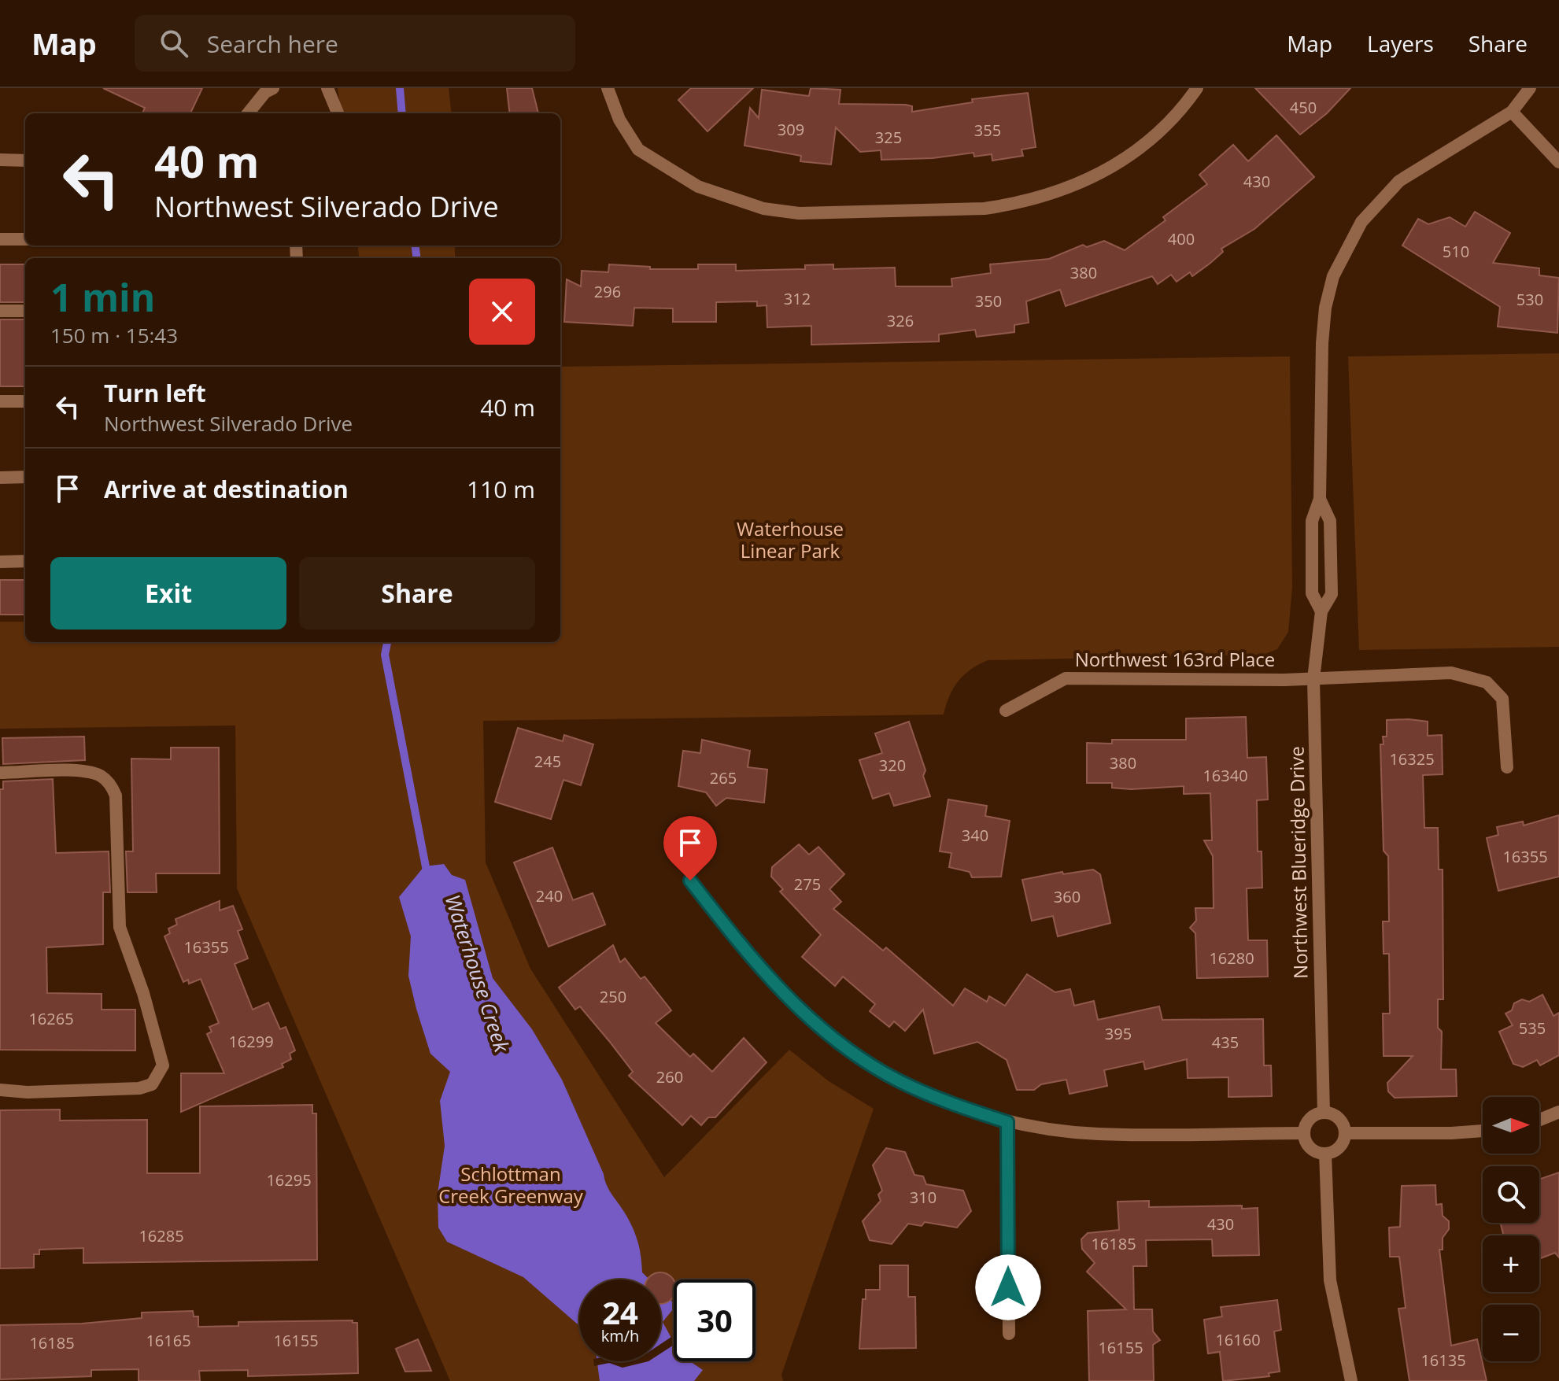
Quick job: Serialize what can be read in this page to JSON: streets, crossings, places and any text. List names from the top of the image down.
{
  "streets": {
    "street": ["Northwest 163rd Place", "Northwest Blueridge Drive"]
  },
  "crossings": [
    ["Northwest 163rd Place", "Northwest Blueridge Drive"]
  ],
  "water": ["Waterhouse Creek"],
  "parks": ["Waterhouse Linear Park", "Schlottman Creek Greenway"],
  "house_numbers": [
    "450",
    "309",
    "355",
    "325",
    "430",
    "400",
    "510",
    "380",
    "296",
    "312",
    "530",
    "350",
    "326",
    "16325",
    "245",
    "380",
    "320",
    "16340",
    "265",
    "340",
    "16355",
    "275",
    "240",
    "360",
    "16355",
    "16280",
    "250",
    "16265",
    "535",
    "395",
    "16299",
    "435",
    "260",
    "16295",
    "310",
    "430",
    "16285",
    "16185",
    "16160",
    "16165",
    "16155",
    "16185",
    "16155",
    "16135"
  ],
  "north": "right",
  "page": {
    "header": "Map",
    "search": "Search here",
    "nav": ["Map", "Layers", "Share"],
    "turn": ["40 m", "Northwest Silverado Drive"],
    "heading": ["1 min", "150 m · 15:43"],
    "list": [
      {
        "name": "Turn left",
        "note": "Northwest Silverado Drive",
        "value": "40 m"
      },
      {
        "name": "Arrive at destination",
        "value": "110 m"
      }
    ],
    "buttons": ["Exit", "Share"],
    "map_buttons": ["+", "−"],
    "speed": "24 km/h",
    "limit": "30"
  }
}
